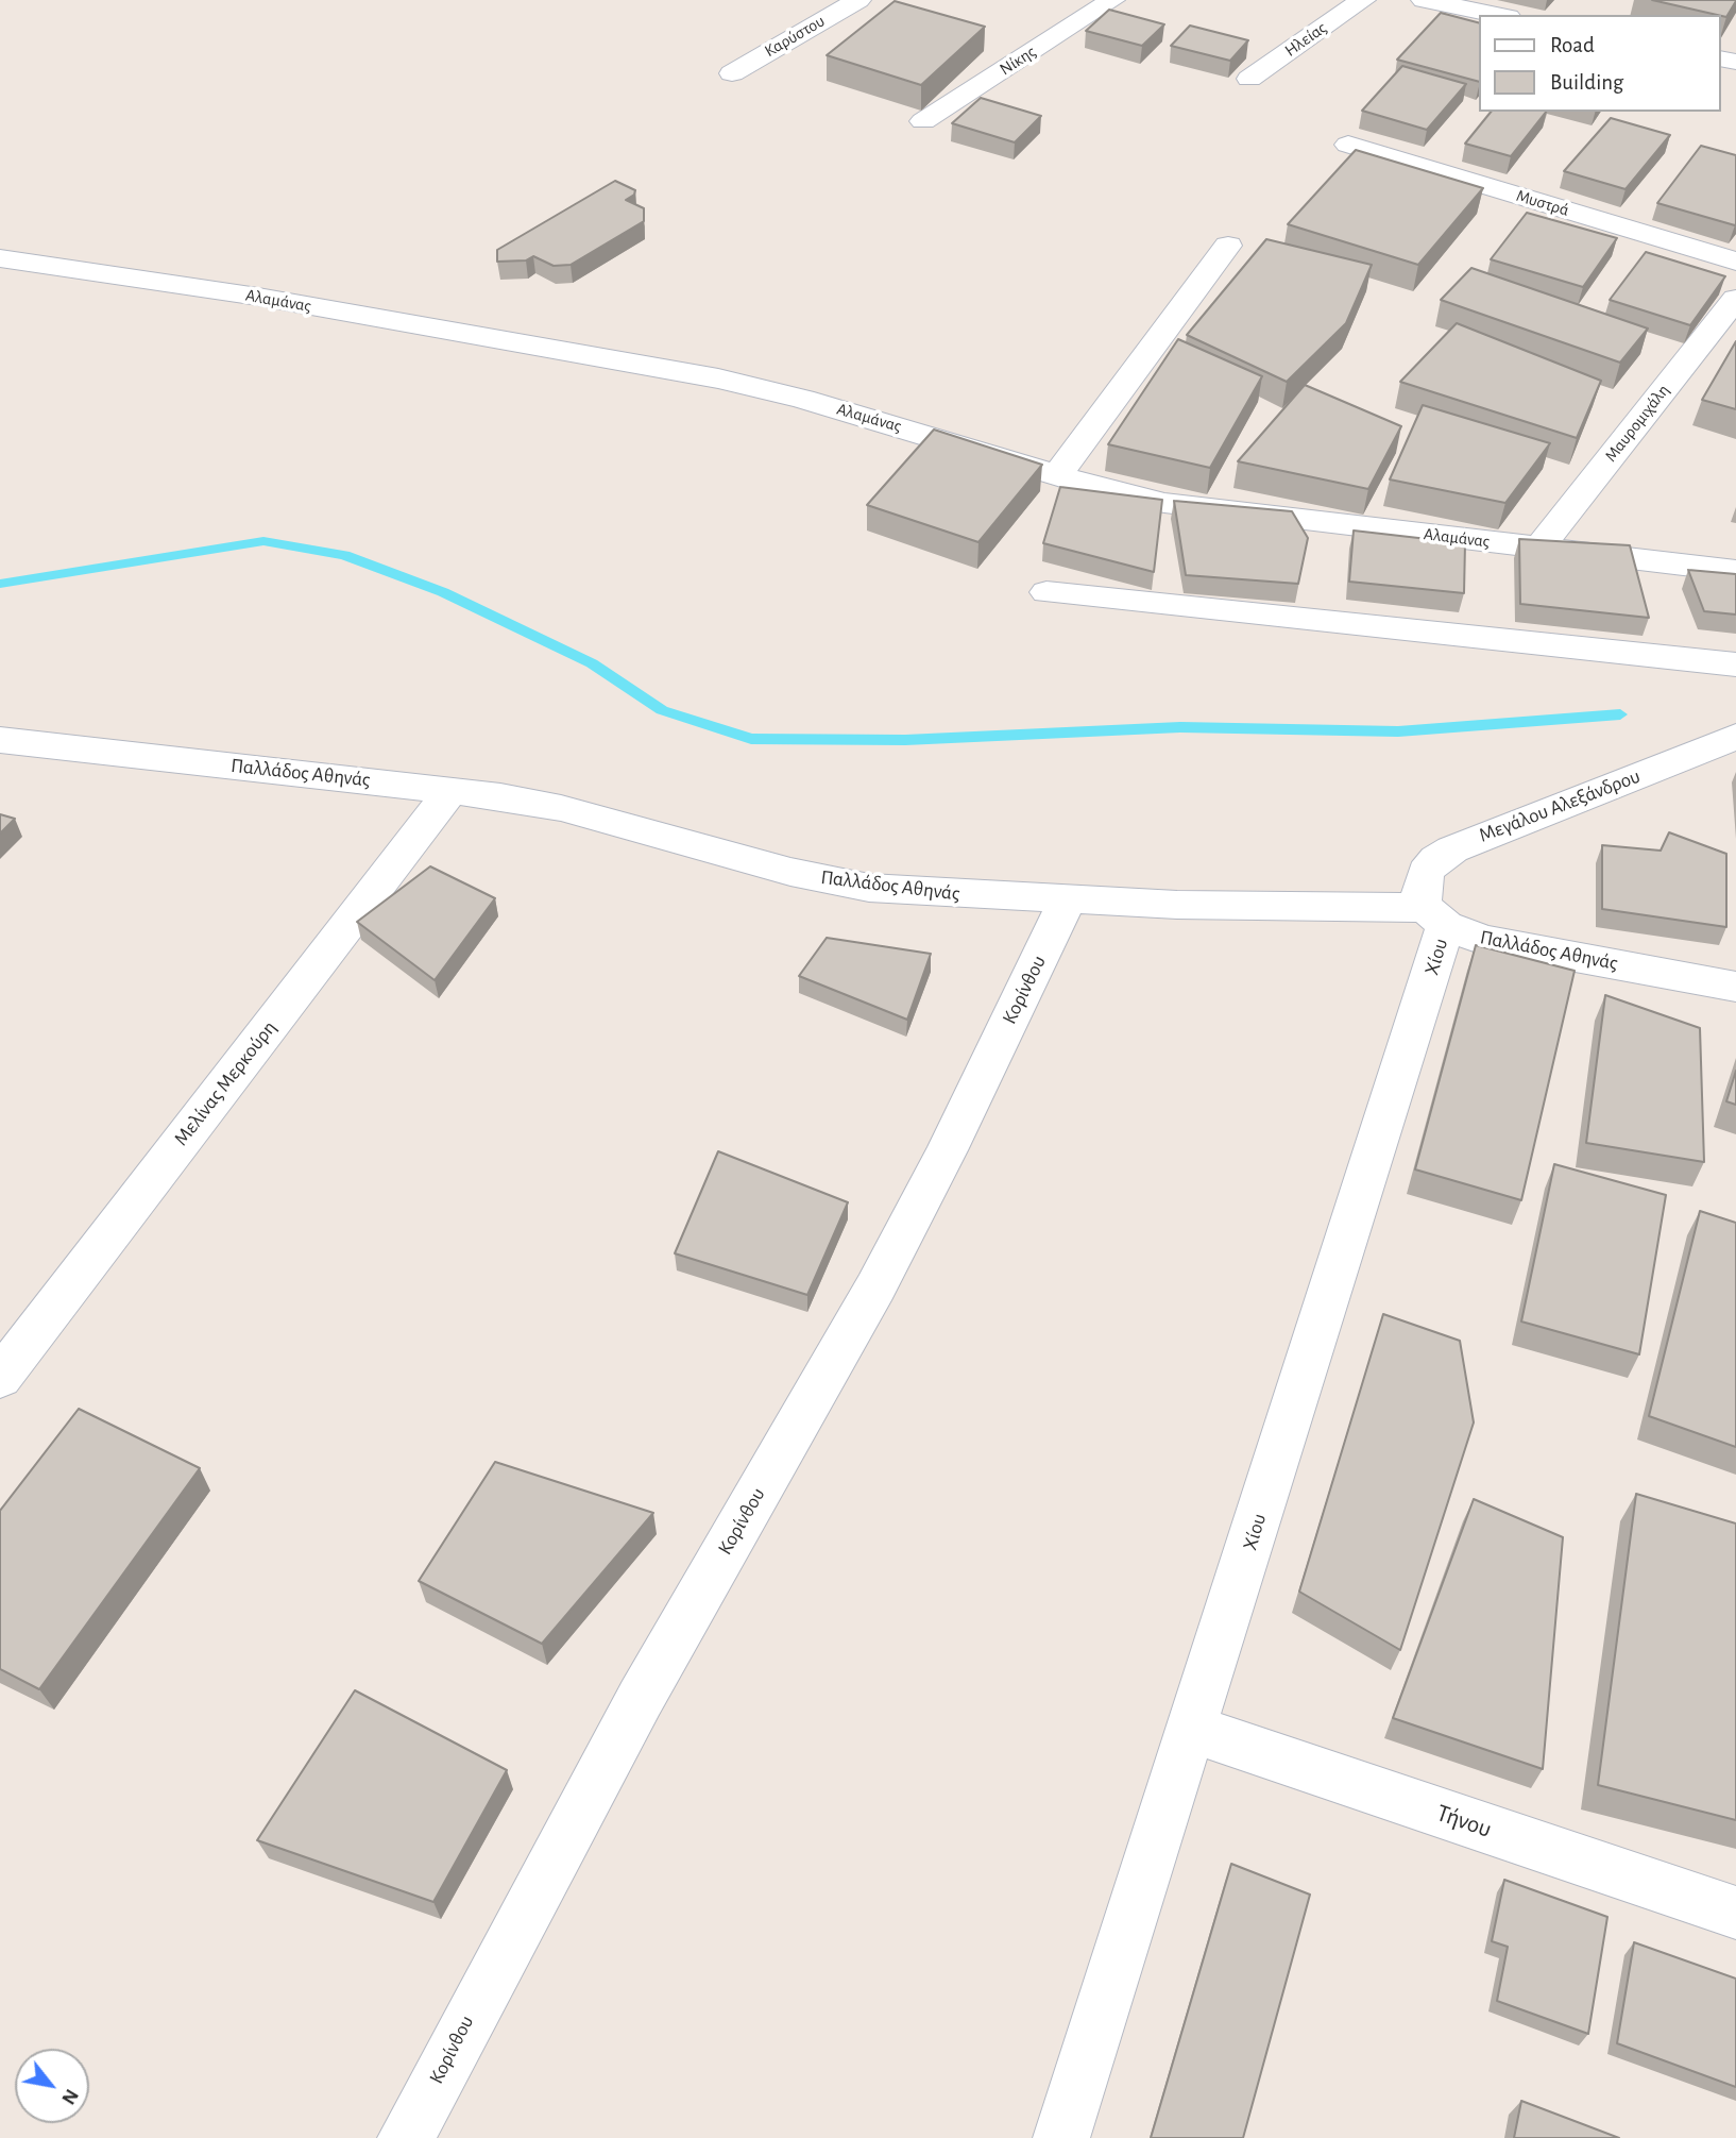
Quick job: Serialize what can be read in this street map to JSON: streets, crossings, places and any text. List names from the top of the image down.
{
  "streets": {
    "street": [
      "Καρύστου",
      "Ηλείας",
      "Νίκης",
      "Μυστρά",
      "Αλαμάνας",
      "Μαυρομιχάλη",
      "Παλλάδος Αθηνάς",
      "Μεγάλου Αλεξάνδρου",
      "Χίου",
      "Κορίνθου",
      "Μελίνας Μερκούρη",
      "Τήνου"
    ]
  },
  "crossings": [
    ["Αλαμάνας", "Μαυρομιχάλη"],
    ["Παλλάδος Αθηνάς", "Μεγάλου Αλεξάνδρου"],
    ["Παλλάδος Αθηνάς", "Χίου"],
    ["Παλλάδος Αθηνάς", "Κορίνθου"],
    ["Παλλάδος Αθηνάς", "Μελίνας Μερκούρη"],
    ["Μεγάλου Αλεξάνδρου", "Χίου"],
    ["Χίου", "Τήνου"]
  ],
  "legend": ["Road", "Building"],
  "north": "bottom right"
}
